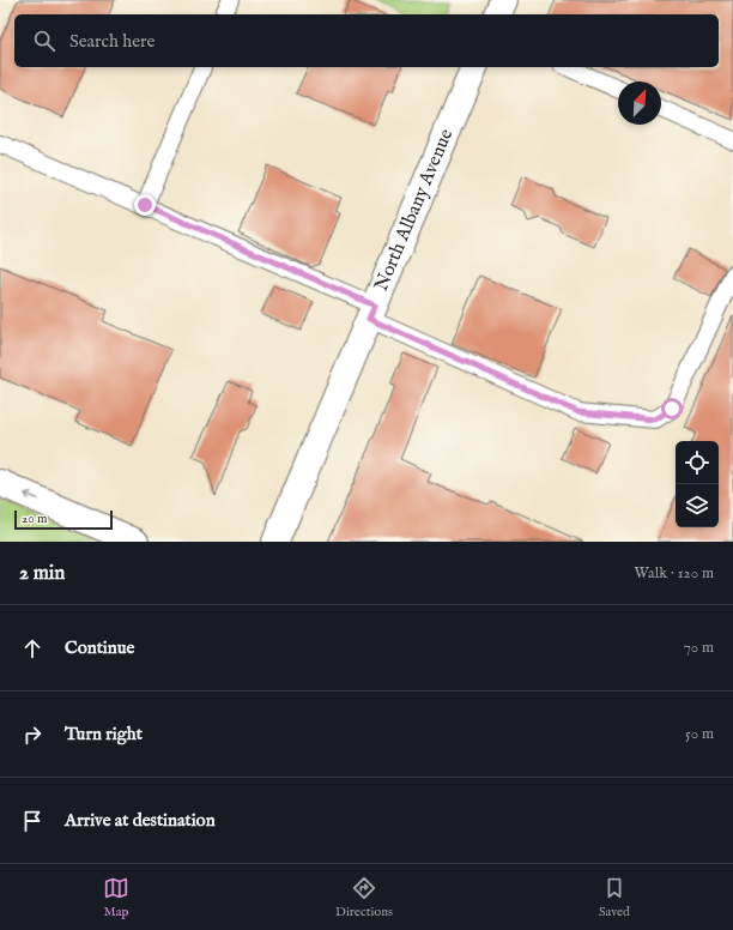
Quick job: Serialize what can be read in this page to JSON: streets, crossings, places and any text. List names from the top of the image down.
{
  "streets": {
    "street": ["North Albany Avenue"]
  },
  "scale_bar": "20 m",
  "north": "top right",
  "page": {
    "search": "Search here",
    "scale": "20 m",
    "heading": ["2 min", "Walk · 120 m"],
    "list": [
      ["Continue", "70 m"],
      ["Turn right", "50 m"],
      "Arrive at destination"
    ],
    "nav": ["Map", "Directions", "Saved"]
  }
}
